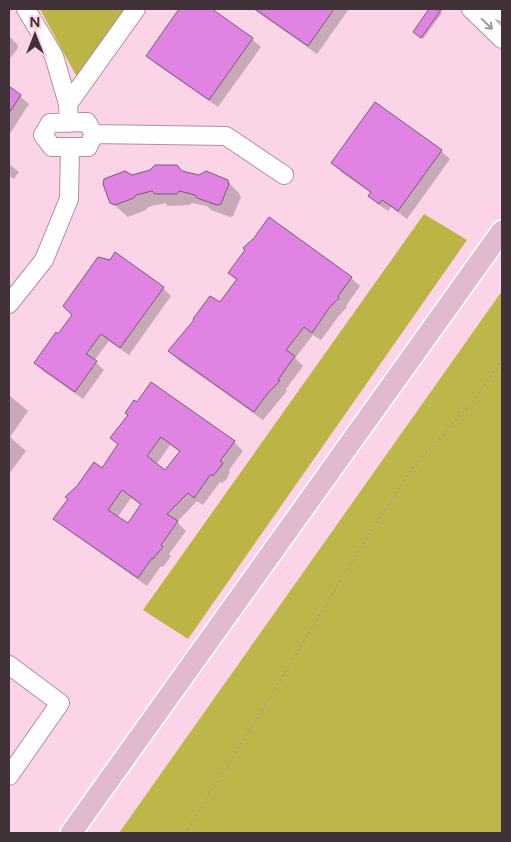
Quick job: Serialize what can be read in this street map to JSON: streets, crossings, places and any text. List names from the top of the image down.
{
  "north": "top"
}
